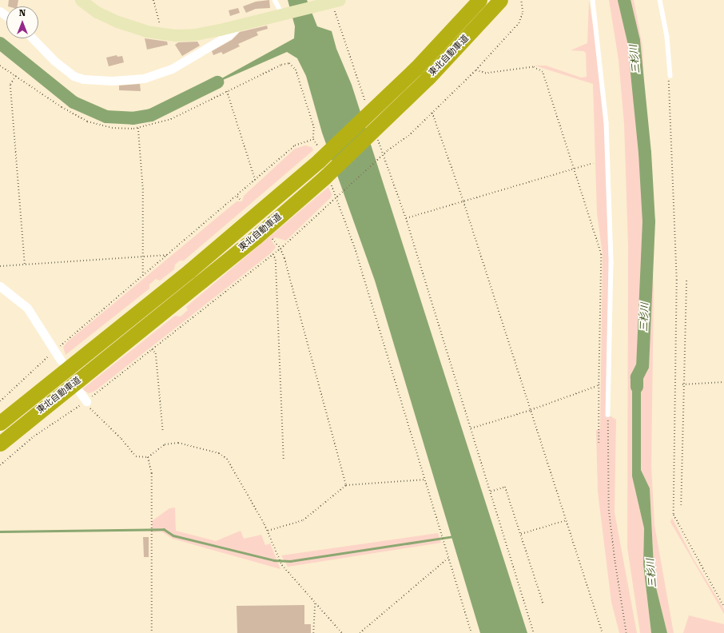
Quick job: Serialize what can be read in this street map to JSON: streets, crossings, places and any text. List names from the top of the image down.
{
  "streets": {
    "highway": ["東北自動車道"]
  },
  "water": ["三杉川"],
  "north": "top"
}
